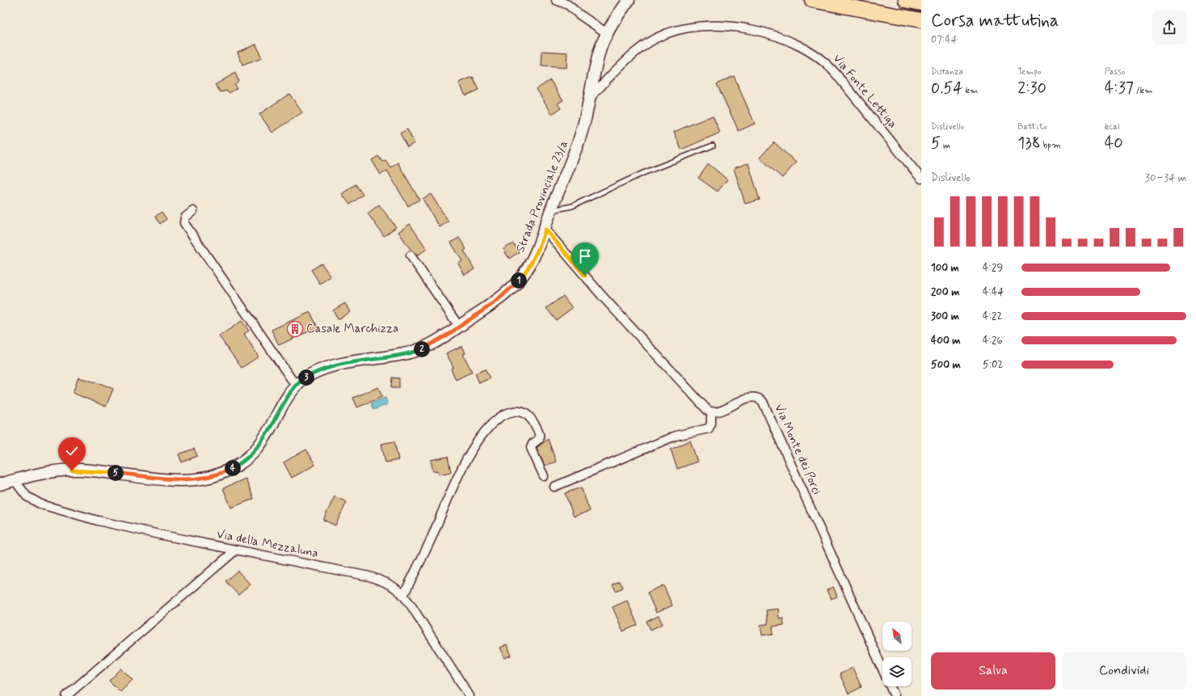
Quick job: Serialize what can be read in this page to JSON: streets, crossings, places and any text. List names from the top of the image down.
{
  "streets": {
    "street": [
      "Via Fonte Lettiga",
      "Strada Provinciale 23/a",
      "Via Monte dei Porci",
      "Via della Mezzaluna"
    ]
  },
  "crossings": [
    ["Via Fonte Lettiga", "Strada Provinciale 23/a"],
    ["Strada Provinciale 23/a", "Via della Mezzaluna"]
  ],
  "places": {
    "building": ["Casale Marchizza"]
  },
  "north": "top left",
  "page": {
    "heading": ["Corsa mattutina", "07:44"],
    "stats": [
      ["Distanza", "0.54 km"],
      ["Tempo", "2:30"],
      ["Passo", "4:37 /km"],
      ["Dislivello", "5 m"],
      ["Battito", "138 bpm"],
      ["kcal", "40"]
    ],
    "chart": ["Dislivello", "30–34 m"],
    "list": [
      {
        "name": "100 m",
        "note": "4:29"
      },
      {
        "name": "200 m",
        "note": "4:44"
      },
      {
        "name": "300 m",
        "note": "4:22"
      },
      {
        "name": "400 m",
        "note": "4:26"
      },
      {
        "name": "500 m",
        "note": "5:02"
      }
    ],
    "pins": [
      "1",
      "2",
      "3",
      "4",
      "5"
    ],
    "buttons": ["Salva", "Condividi"]
  }
}
